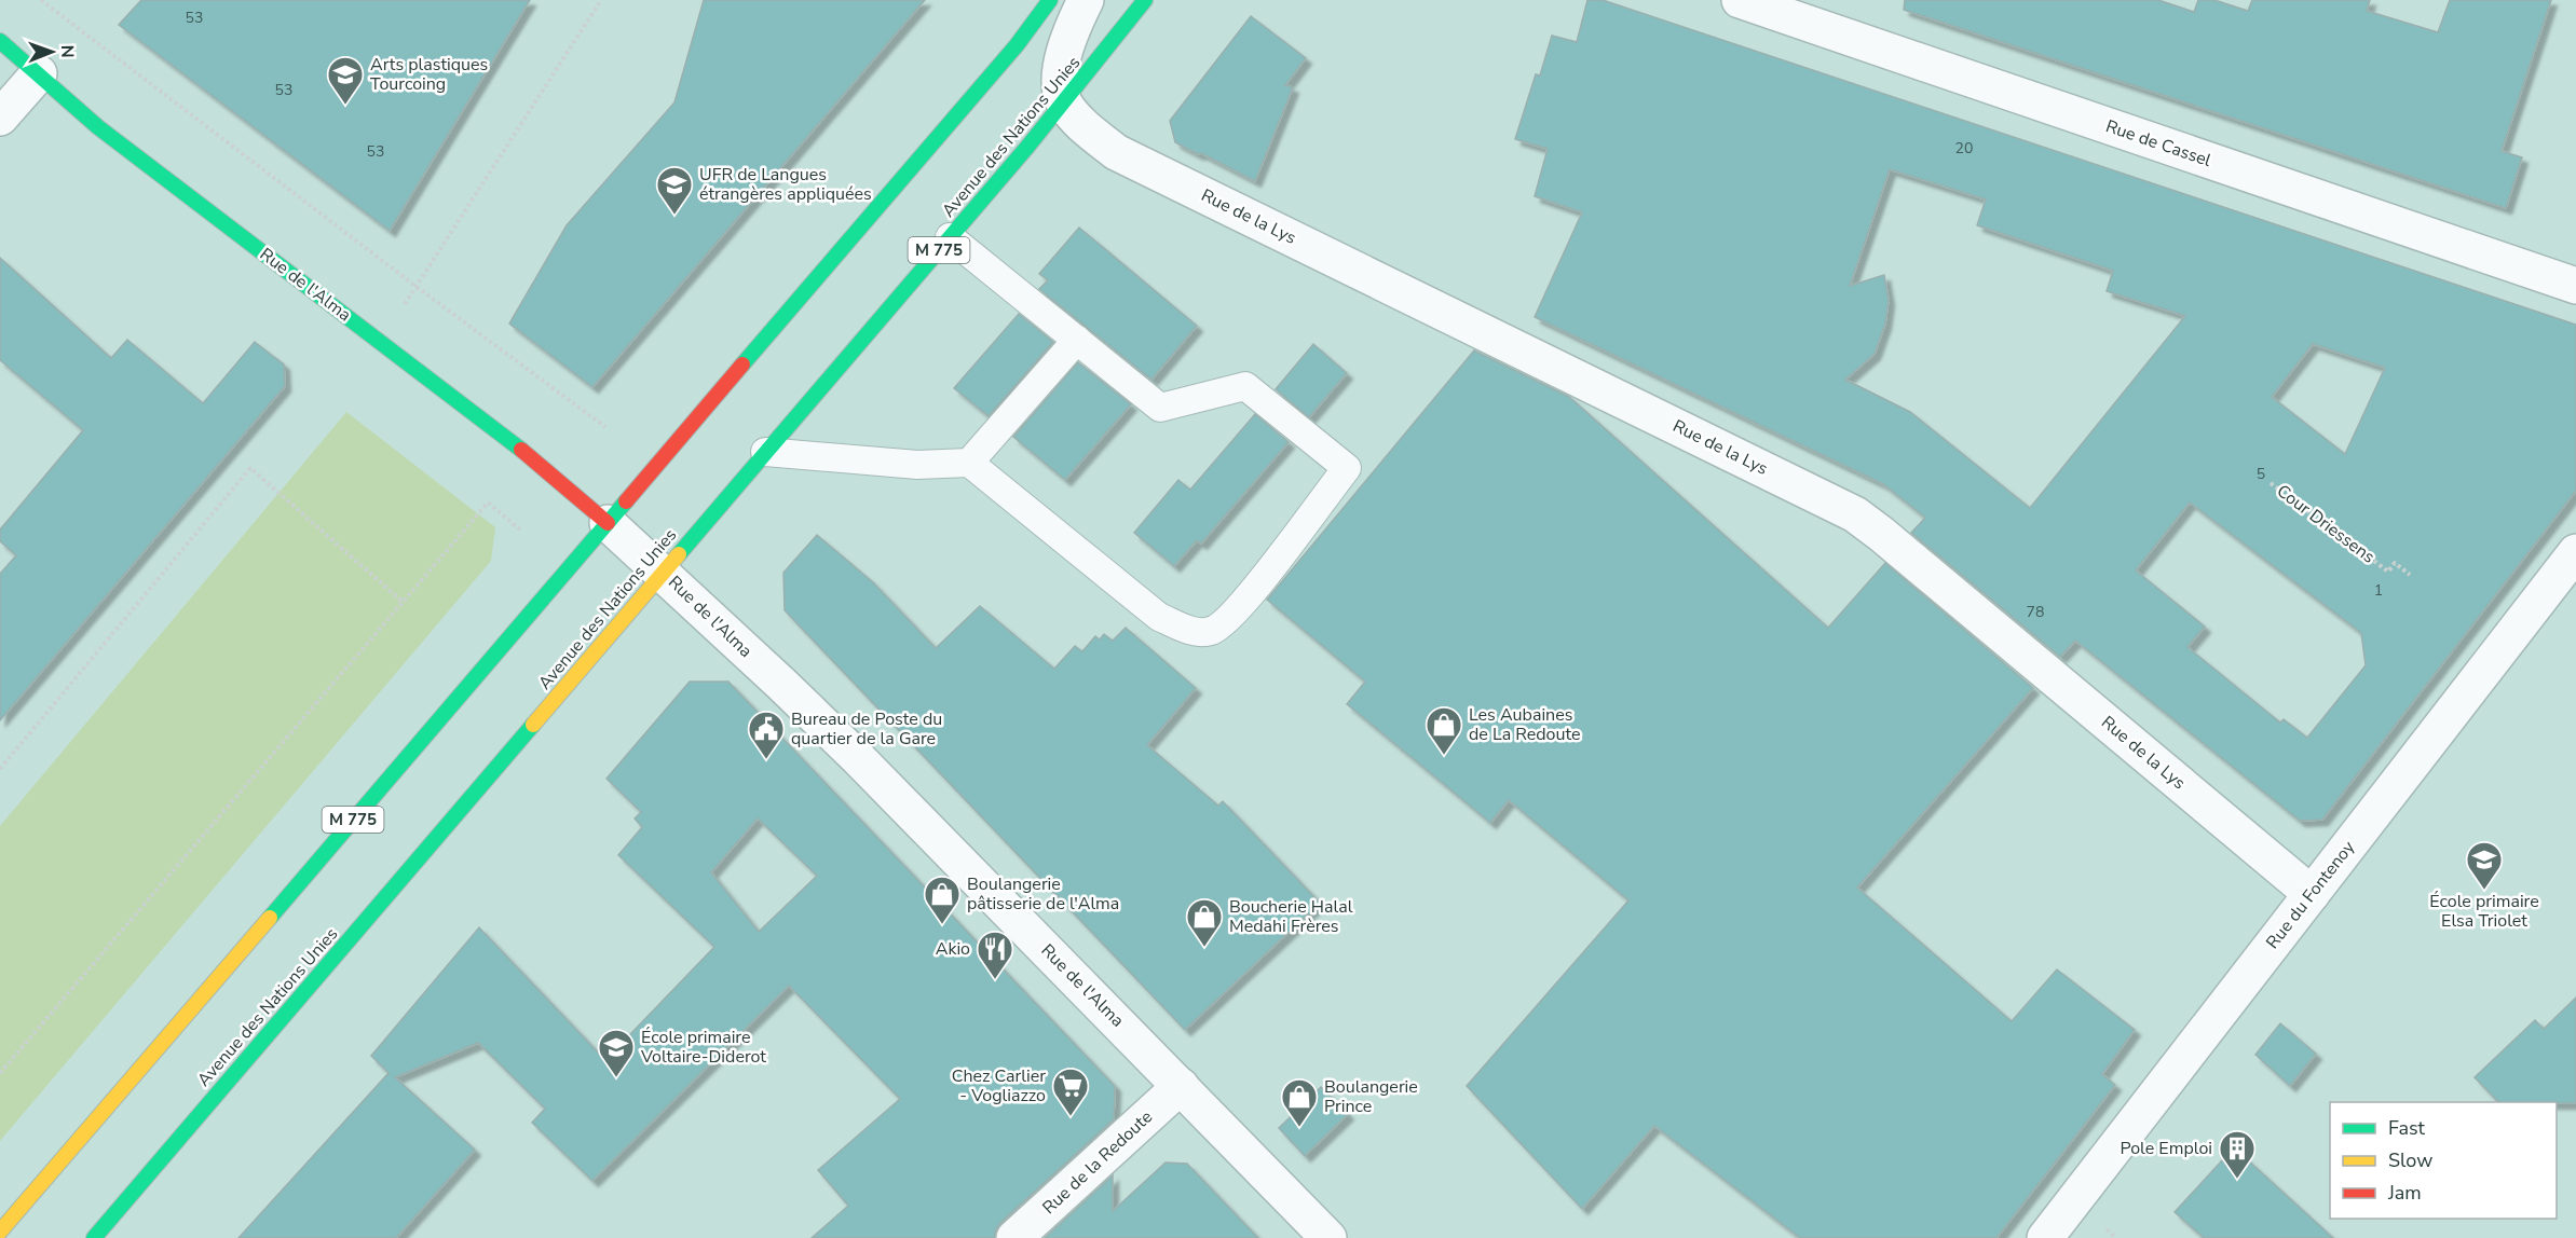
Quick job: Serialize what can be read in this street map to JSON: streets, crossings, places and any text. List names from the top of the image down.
{
  "streets": {
    "main road": ["Avenue des Nations Unies", "M 775", "Rue de l'Alma"],
    "street": [
      "Rue de Cassel",
      "Rue de la Lys",
      "Rue du Fontenoy",
      "Rue de la Redoute"
    ],
    "path": ["Cour Driessens"]
  },
  "crossings": [
    ["Avenue des Nations Unies", "Rue de la Lys"],
    ["Avenue des Nations Unies", "Rue de l'Alma"],
    ["Rue de la Lys", "Rue du Fontenoy"],
    ["M 775", "Rue de l'Alma"],
    ["Rue de l'Alma", "Rue de la Redoute"]
  ],
  "places": {
    "school or university": [
      "Arts plastiques Tourcoing",
      "UFR de Langues étrangères appliquées",
      "École primaire Elsa Triolet",
      "École primaire Voltaire-Diderot"
    ],
    "shop": [
      "Les Aubaines de La Redoute",
      "Boulangerie pâtisserie de l'Alma",
      "Boucherie Halal Medahi Frères",
      "Boulangerie Prince"
    ],
    "public building": ["Bureau de Poste du quartier de la Gare"],
    "restaurant": ["Akio"],
    "supermarket": ["Chez Carlier - Vogliazzo"],
    "building": ["Pole Emploi"]
  },
  "house_numbers": [
    "53",
    "53",
    "20",
    "53",
    "5",
    "1",
    "78"
  ],
  "legend": ["Fast", "Slow", "Jam"],
  "north": "right"
}
